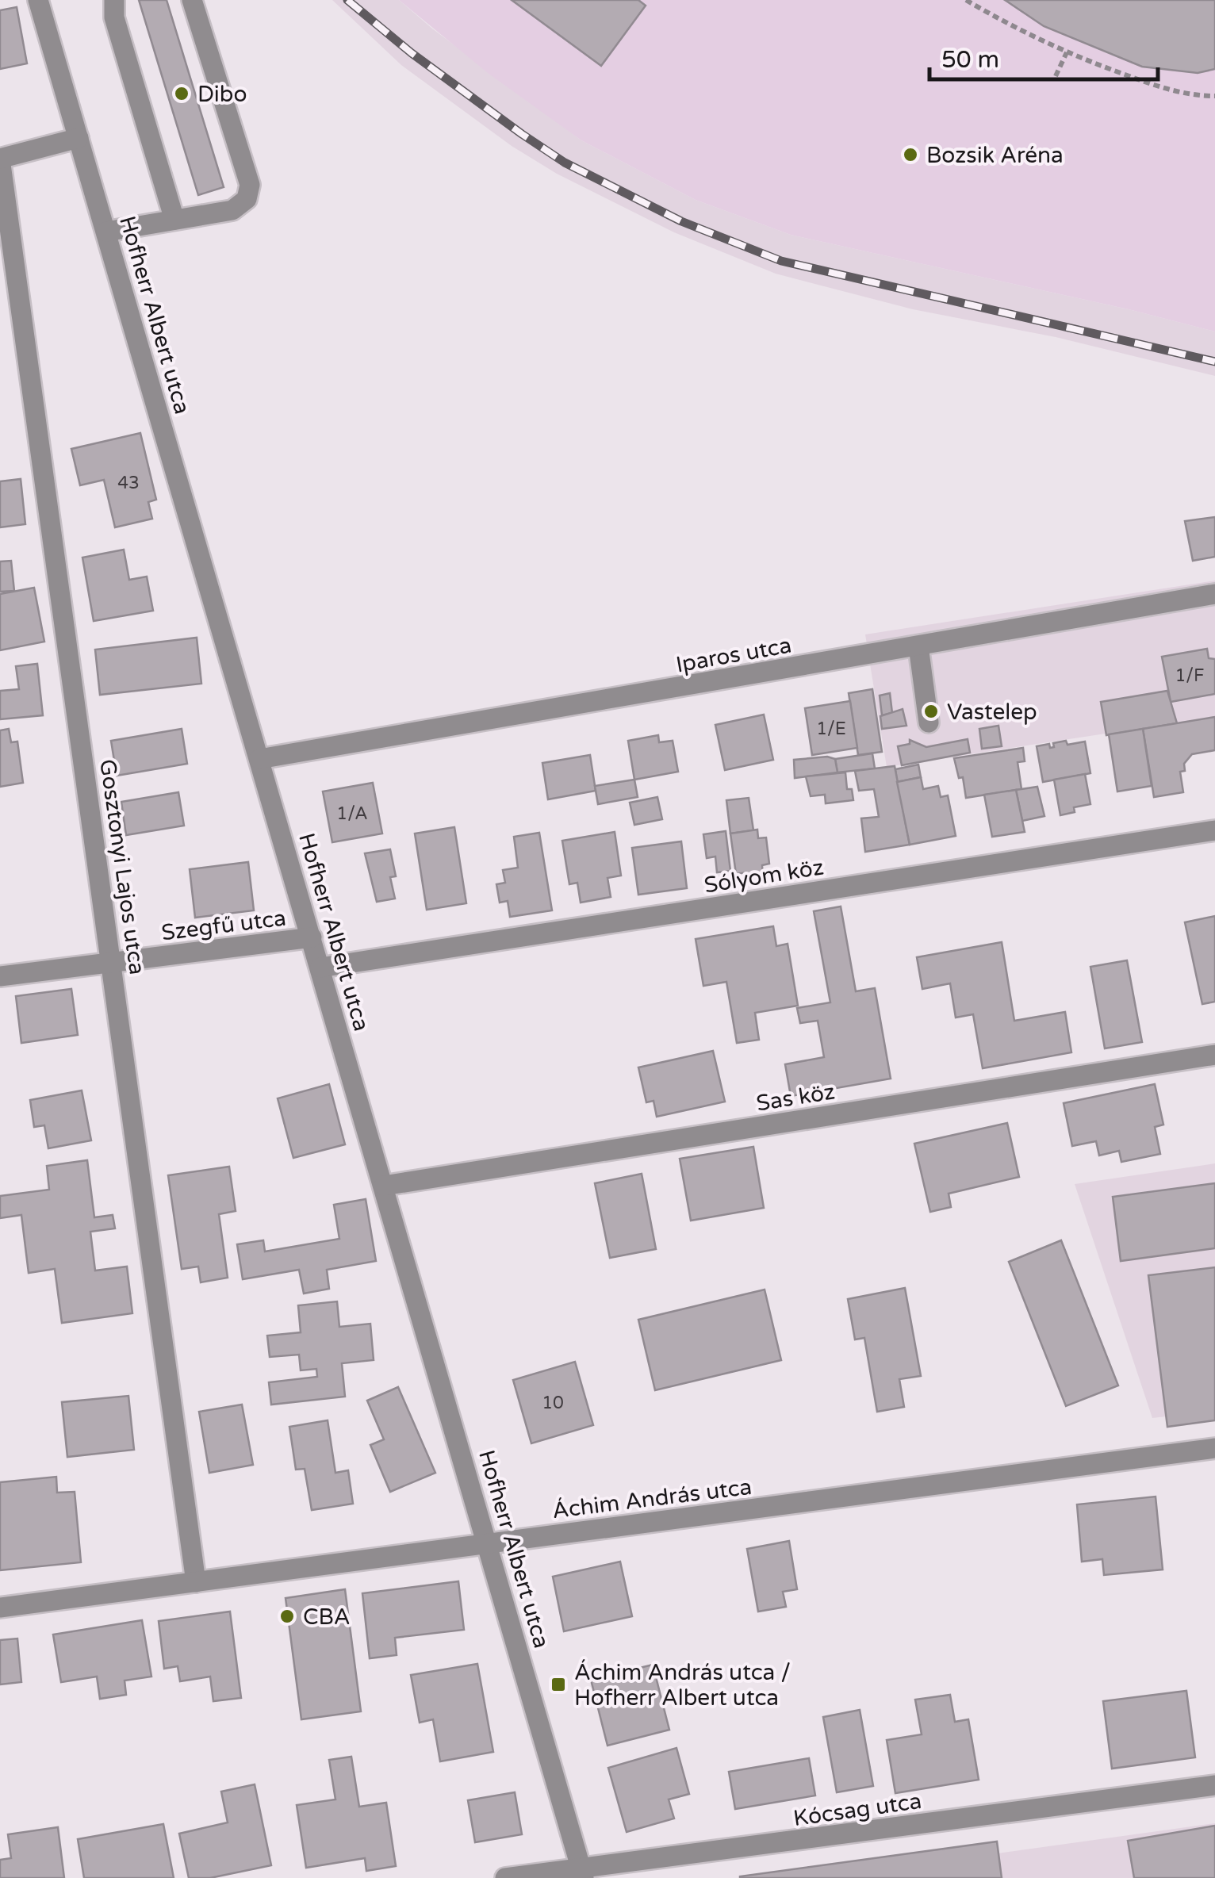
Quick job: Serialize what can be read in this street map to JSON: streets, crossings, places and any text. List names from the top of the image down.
{
  "streets": {
    "street": [
      "Hofherr Albert utca",
      "Iparos utca",
      "Gosztonyi Lajos utca",
      "Sólyom köz",
      "Szegfű utca",
      "Sas köz",
      "Áchim András utca",
      "Kócsag utca"
    ]
  },
  "crossings": [
    ["Hofherr Albert utca", "Iparos utca"],
    ["Hofherr Albert utca", "Sólyom köz"],
    ["Hofherr Albert utca", "Szegfű utca"],
    ["Hofherr Albert utca", "Sas köz"],
    ["Hofherr Albert utca", "Áchim András utca"],
    ["Hofherr Albert utca", "Kócsag utca"],
    ["Gosztonyi Lajos utca", "Szegfű utca"],
    ["Gosztonyi Lajos utca", "Áchim András utca"]
  ],
  "places": {
    "other": [
      "Dibo",
      "Bozsik Aréna",
      "Vastelep",
      "CBA"
    ],
    "transit": ["Áchim András utca / Hofherr Albert utca"]
  },
  "house_numbers": [
    "43",
    "1/F",
    "1/E",
    "1/A",
    "10"
  ],
  "scale_bar": "50 m"
}
